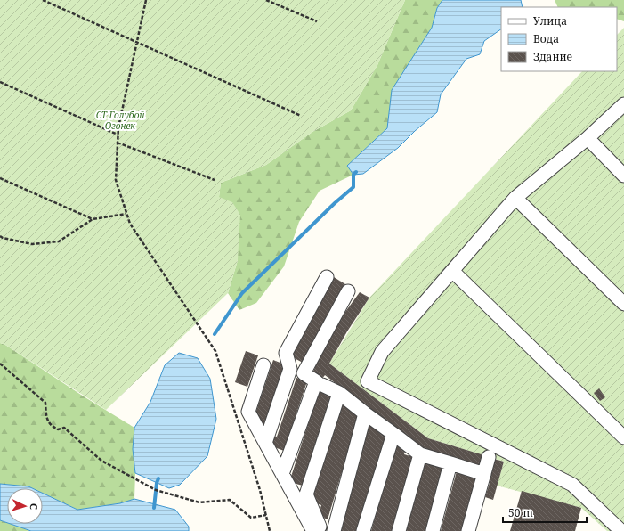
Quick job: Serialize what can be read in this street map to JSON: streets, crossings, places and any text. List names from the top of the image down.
{
  "parks": ["СТ Голубой Огонек"],
  "legend": ["Улица", "Вода", "Здание"],
  "scale_bar": "50 m",
  "north": "right"
}
